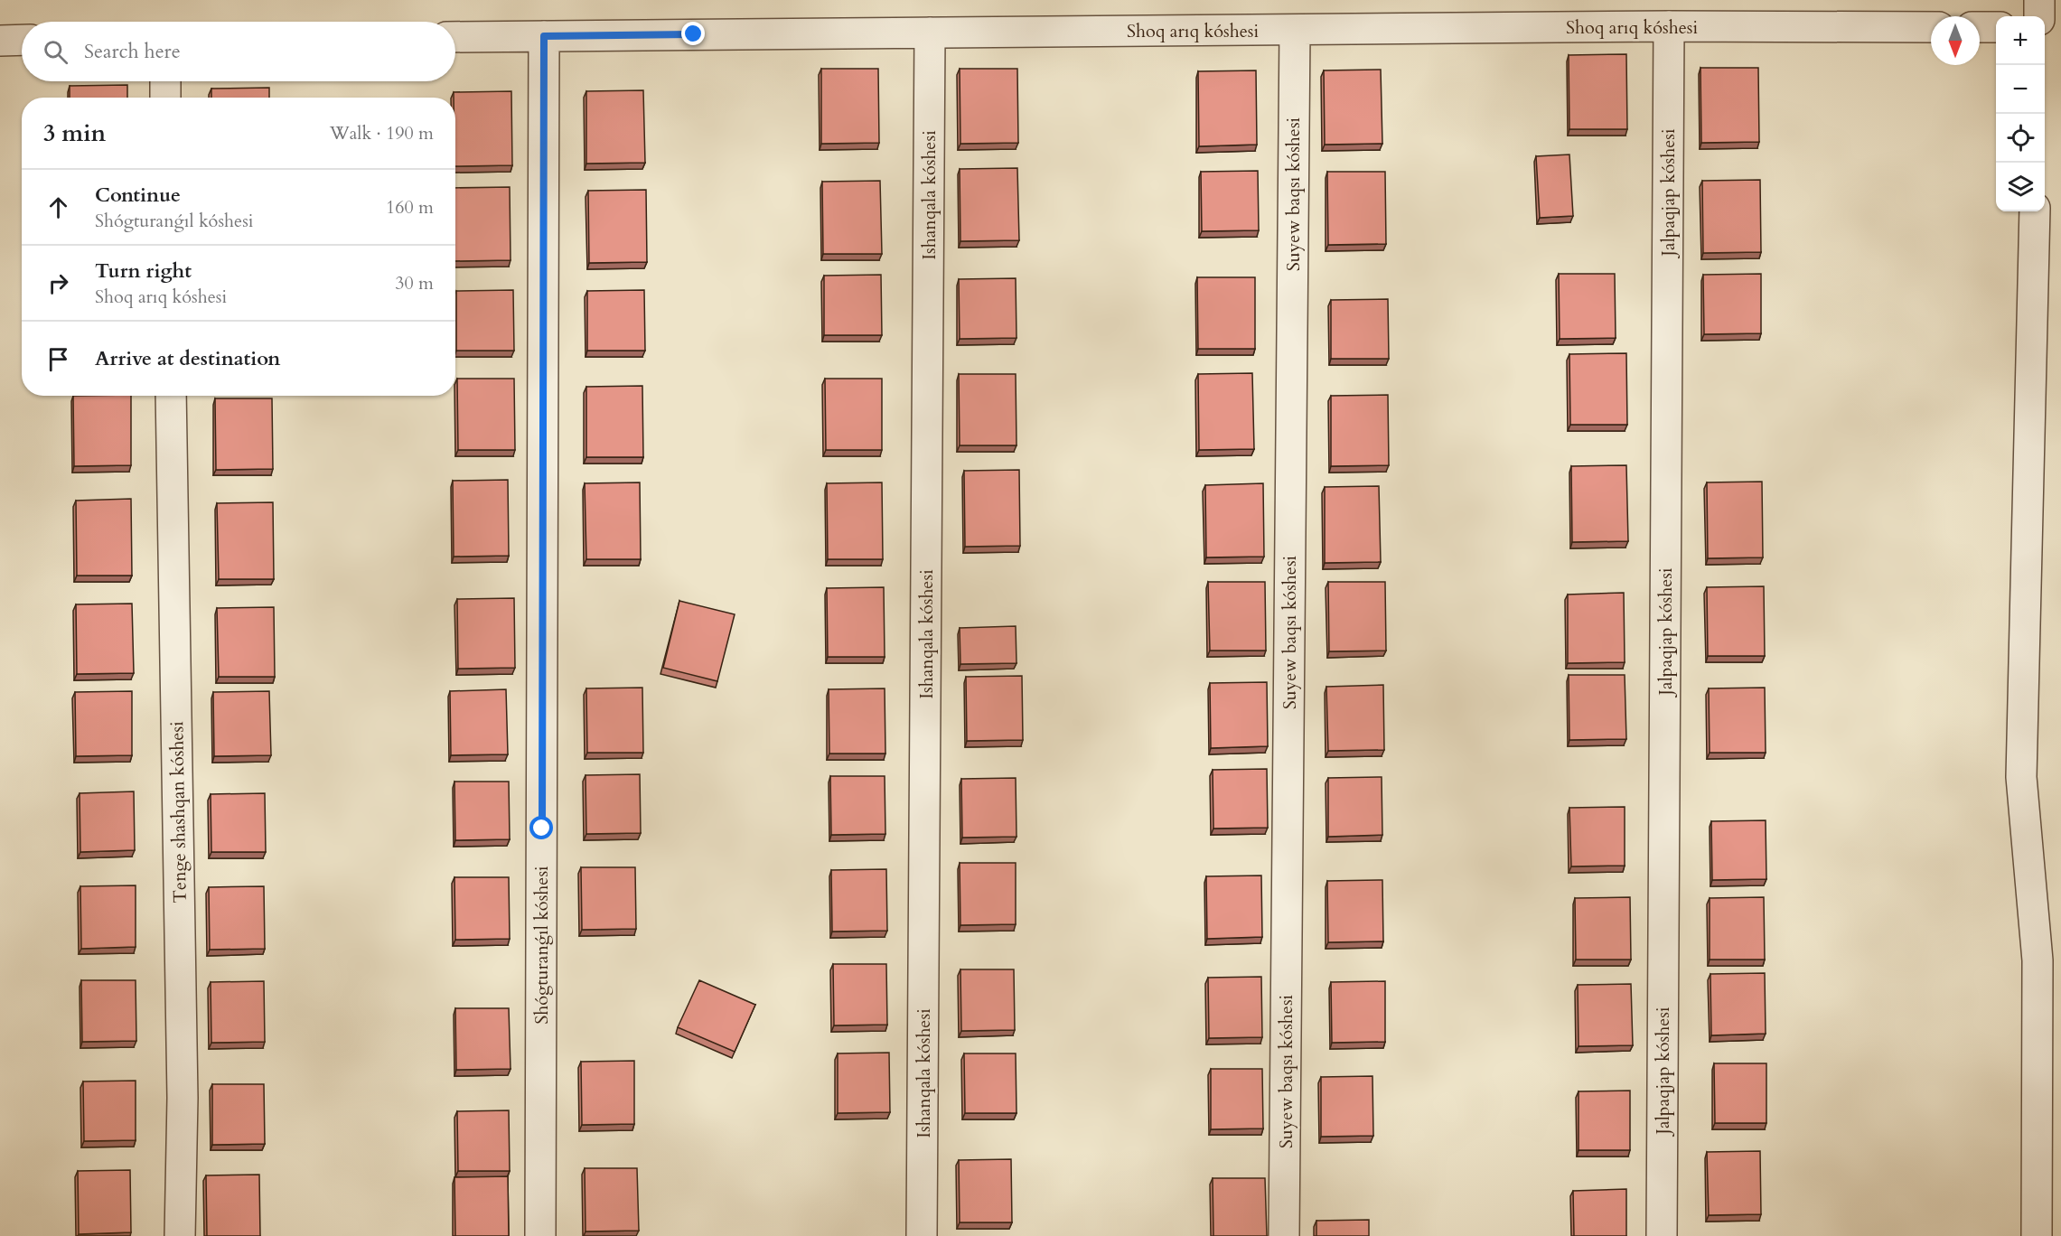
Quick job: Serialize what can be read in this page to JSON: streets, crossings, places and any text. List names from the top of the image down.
{
  "streets": {
    "street": [
      "Shoq arıq kóshesi",
      "Jalpaqjap kóshesi",
      "Suyew baqsı kóshesi",
      "Ishanqala kóshesi",
      "Tenge shashqan kóshesi",
      "Shógturanǵıl kóshesi"
    ]
  },
  "crossings": [
    ["Shoq arıq kóshesi", "Jalpaqjap kóshesi"],
    ["Shoq arıq kóshesi", "Suyew baqsı kóshesi"],
    ["Shoq arıq kóshesi", "Ishanqala kóshesi"],
    ["Shoq arıq kóshesi", "Shógturanǵıl kóshesi"]
  ],
  "north": "bottom",
  "page": {
    "map_buttons": ["+", "−"],
    "search": "Search here",
    "heading": ["3 min", "Walk · 190 m"],
    "list": [
      ["Continue", "Shógturanǵıl kóshesi", "160 m"],
      ["Turn right", "Shoq arıq kóshesi", "30 m"],
      "Arrive at destination"
    ]
  }
}
